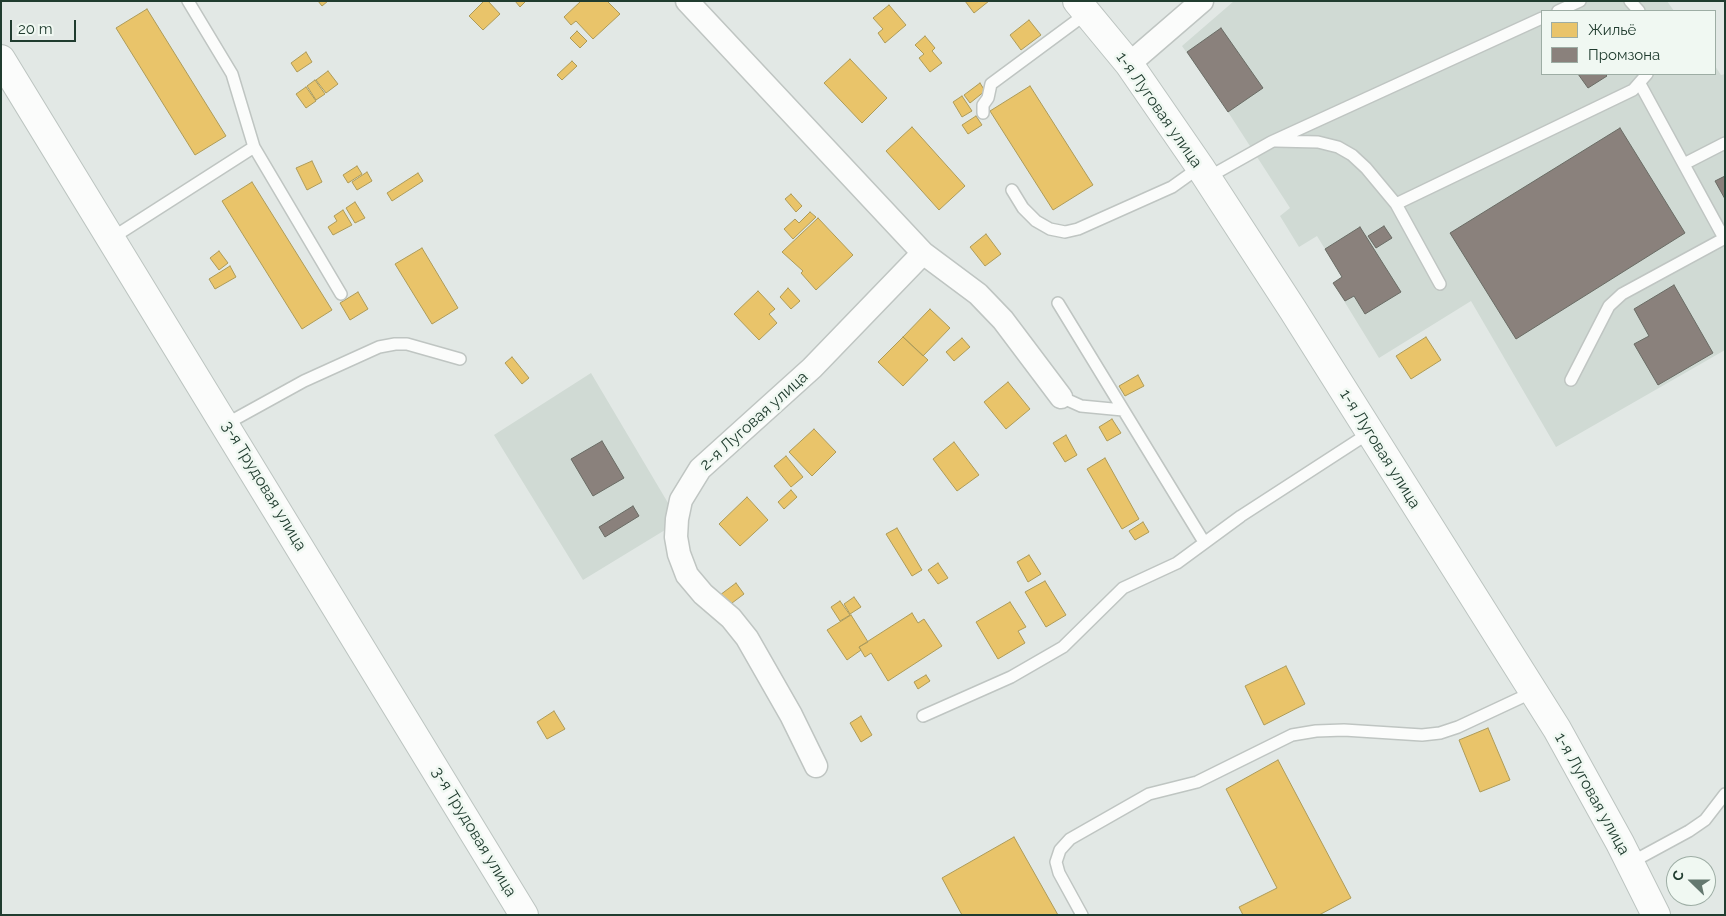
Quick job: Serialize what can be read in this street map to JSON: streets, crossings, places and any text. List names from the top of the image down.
{
  "streets": {
    "street": ["1-я Луговая улица", "2-я Луговая улица", "3-я Трудовая улица"]
  },
  "legend": ["Жильё", "Промзона"],
  "scale_bar": "20 m",
  "north": "left"
}
